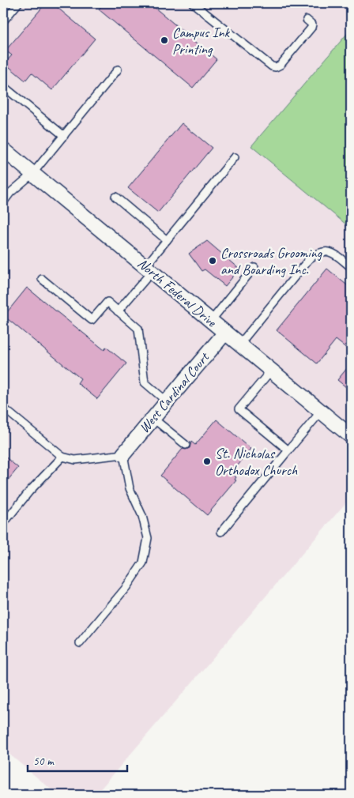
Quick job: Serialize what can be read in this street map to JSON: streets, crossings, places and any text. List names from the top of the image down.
{
  "streets": {
    "street": ["North Federal Drive", "West Cardinal Court"]
  },
  "crossings": [
    ["North Federal Drive", "West Cardinal Court"]
  ],
  "places": ["Campus Ink Printing", "Crossroads Grooming and Boarding Inc.", "St. Nicholas Orthodox Church"],
  "scale_bar": "50 m"
}
